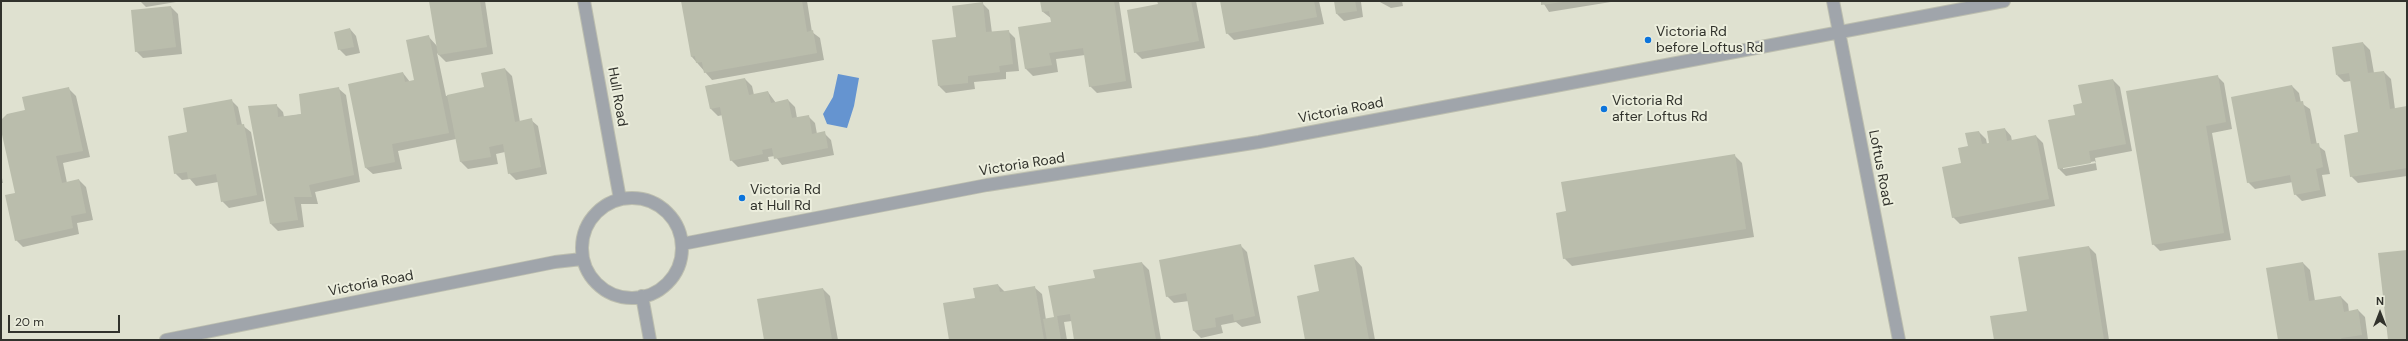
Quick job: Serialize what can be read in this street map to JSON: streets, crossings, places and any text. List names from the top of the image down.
{
  "streets": {
    "street": ["Hull Road", "Victoria Road", "Loftus Road"]
  },
  "crossings": [
    ["Hull Road", "Victoria Road"],
    ["Victoria Road", "Loftus Road"]
  ],
  "places": ["Victoria Rd before Loftus Rd", "Victoria Rd after Loftus Rd", "Victoria Rd at Hull Rd"],
  "scale_bar": "20 m",
  "north": "top"
}
